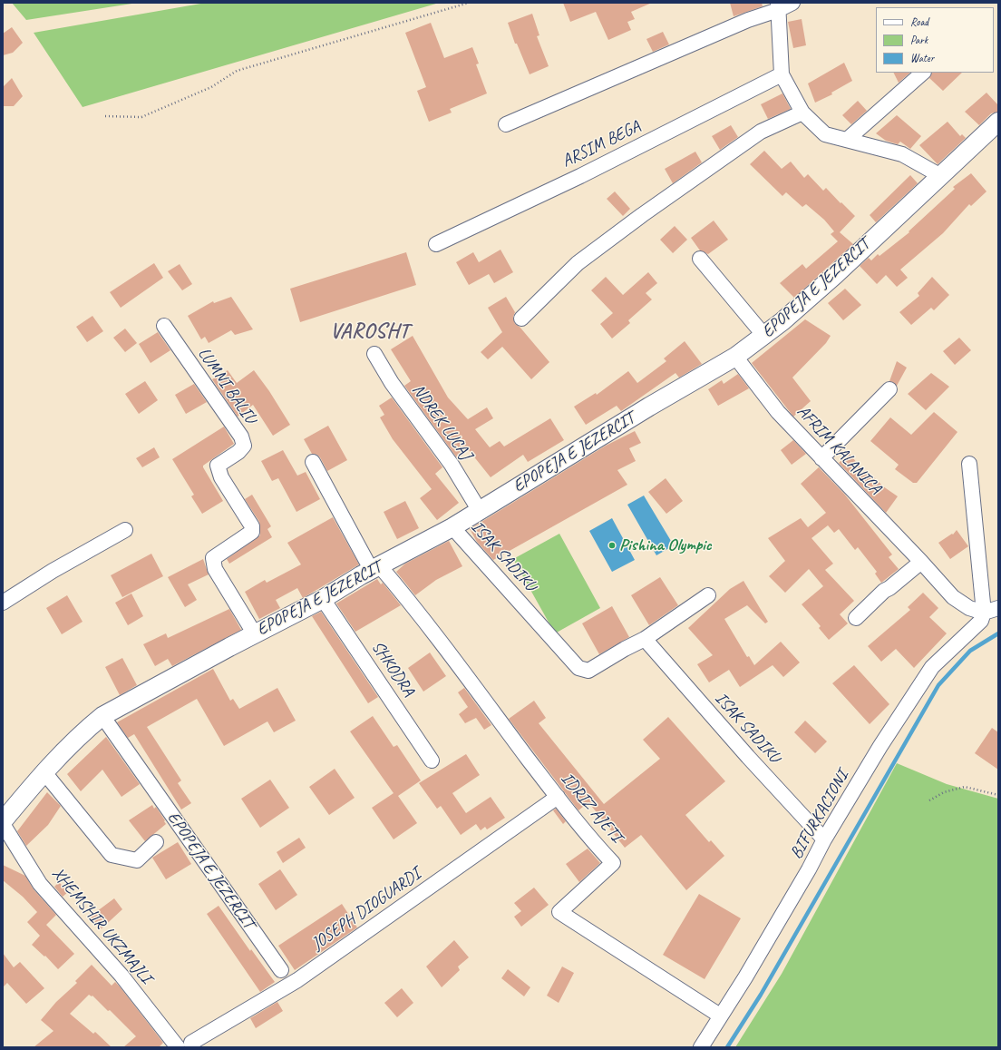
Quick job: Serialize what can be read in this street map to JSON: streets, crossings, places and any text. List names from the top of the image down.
{
  "streets": {
    "main road": ["EPOPEJA E JEZERCIT"],
    "street": [
      "ARSIM BEGA",
      "LUMNI BALIU",
      "NDREK LUCAJ",
      "AFRIM KALANICA",
      "ISAK SADIKU",
      "SHKODRA",
      "IDRIZ AJETI",
      "BIFURKACIONI",
      "JOSEPH DIOGUARDI",
      "XHEMSHIR UKZMAJLI"
    ]
  },
  "crossings": [
    ["EPOPEJA E JEZERCIT", "LUMNI BALIU"],
    ["EPOPEJA E JEZERCIT", "NDREK LUCAJ"],
    ["EPOPEJA E JEZERCIT", "AFRIM KALANICA"],
    ["EPOPEJA E JEZERCIT", "ISAK SADIKU"],
    ["EPOPEJA E JEZERCIT", "SHKODRA"],
    ["EPOPEJA E JEZERCIT", "IDRIZ AJETI"],
    ["AFRIM KALANICA", "BIFURKACIONI"],
    ["ISAK SADIKU", "BIFURKACIONI"],
    ["IDRIZ AJETI", "BIFURKACIONI"],
    ["IDRIZ AJETI", "JOSEPH DIOGUARDI"]
  ],
  "districts": ["VAROSHT"],
  "places": ["Pishina Olympic"],
  "legend": ["Road", "Park", "Water"]
}
